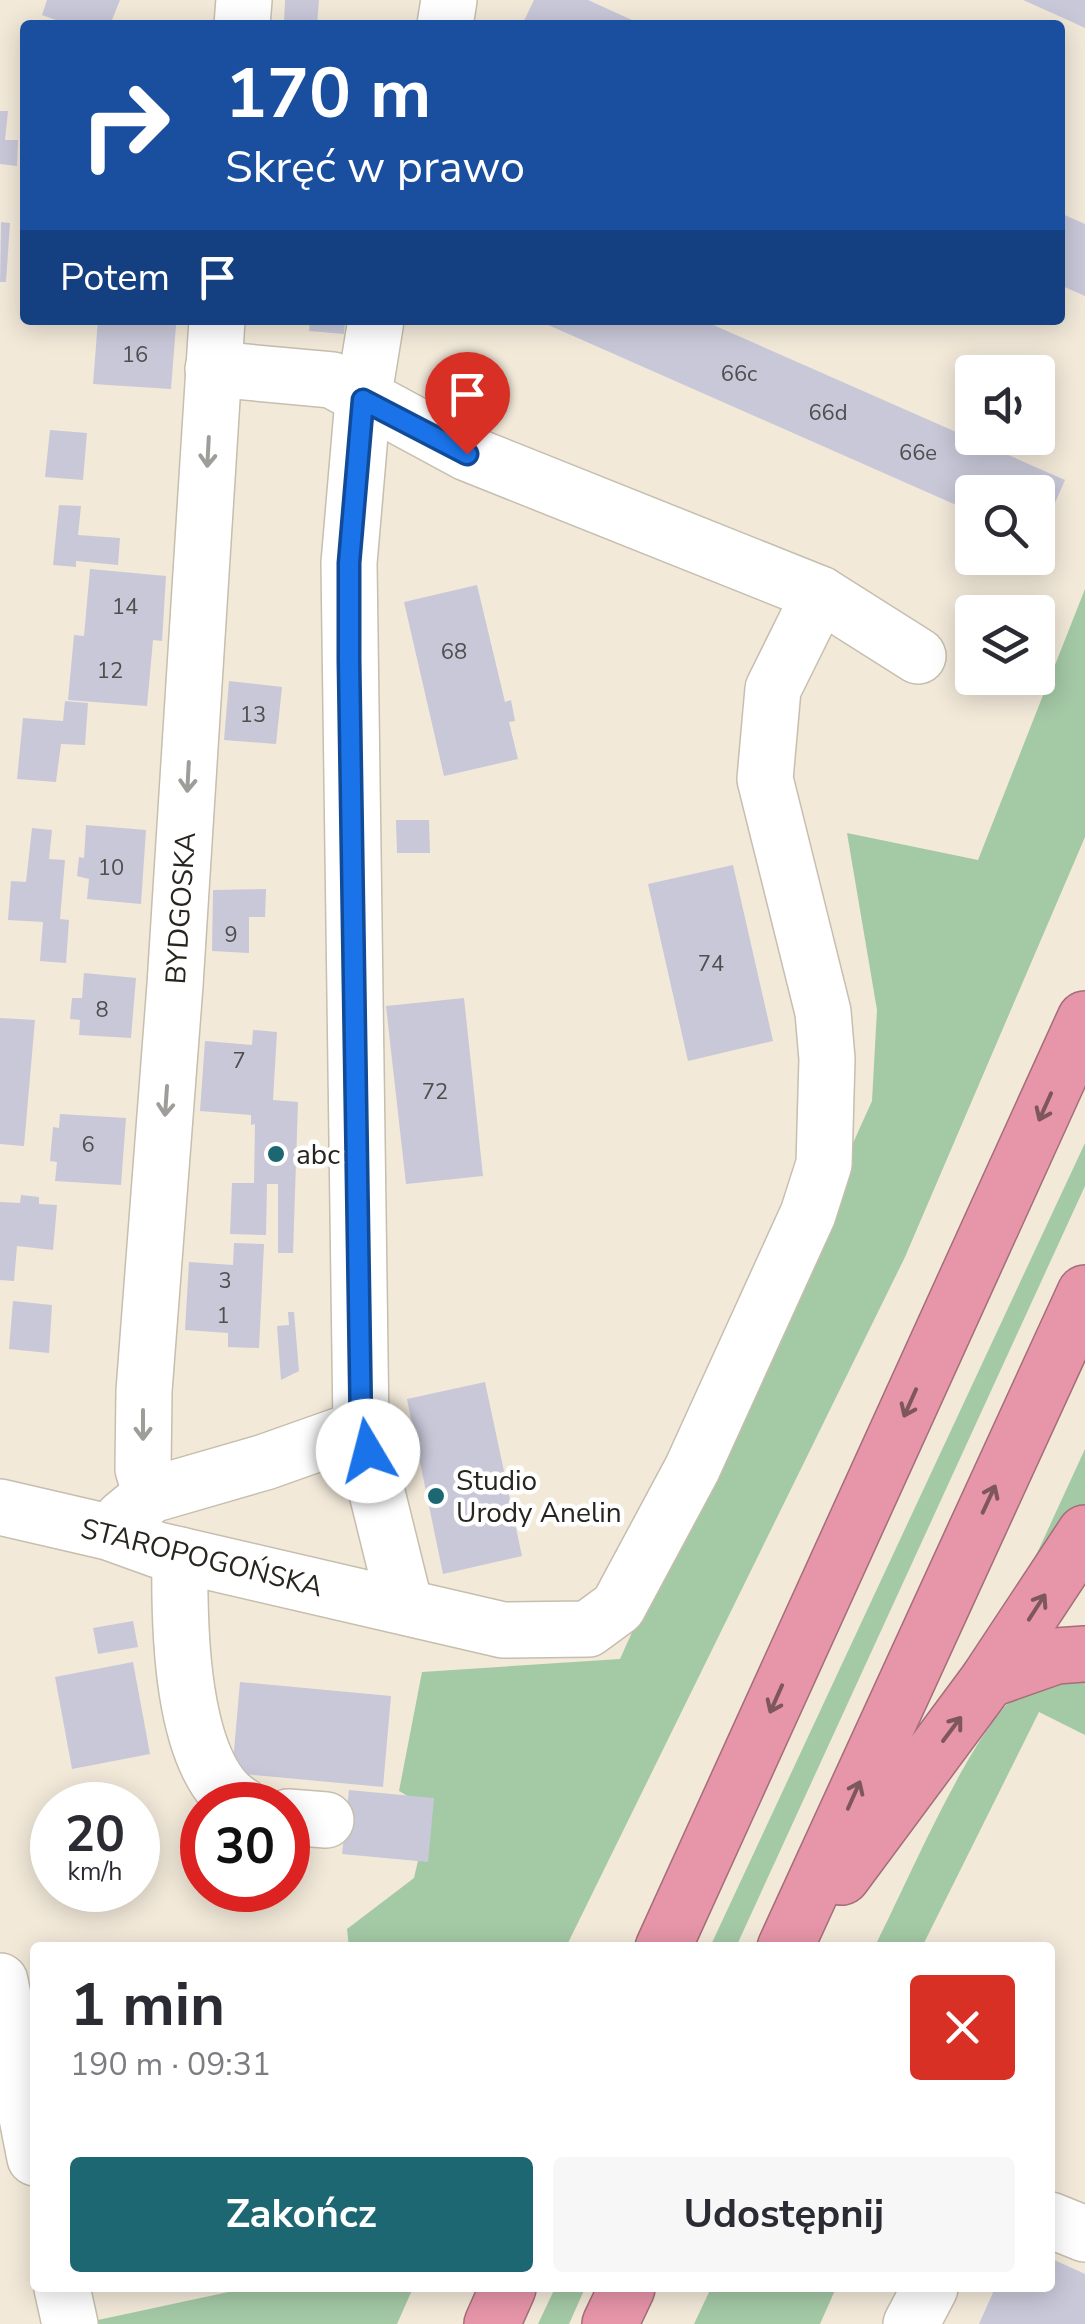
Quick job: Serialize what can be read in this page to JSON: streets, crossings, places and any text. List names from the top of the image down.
{
  "streets": {
    "street": ["BYDGOSKA", "STAROPOGOŃSKA"]
  },
  "places": ["abc", "Studio Urody Anelin"],
  "house_numbers": [
    "16",
    "66c",
    "66d",
    "66e",
    "14",
    "68",
    "12",
    "13",
    "10",
    "9",
    "74",
    "8",
    "7",
    "72",
    "6",
    "3",
    "1"
  ],
  "page": {
    "turn": ["170 m", "Skręć w prawo"],
    "then": "Potem",
    "speed": "20 km/h",
    "limit": "30",
    "heading": ["1 min", "190 m · 09:31"],
    "buttons": ["Zakończ", "Udostępnij"]
  }
}
